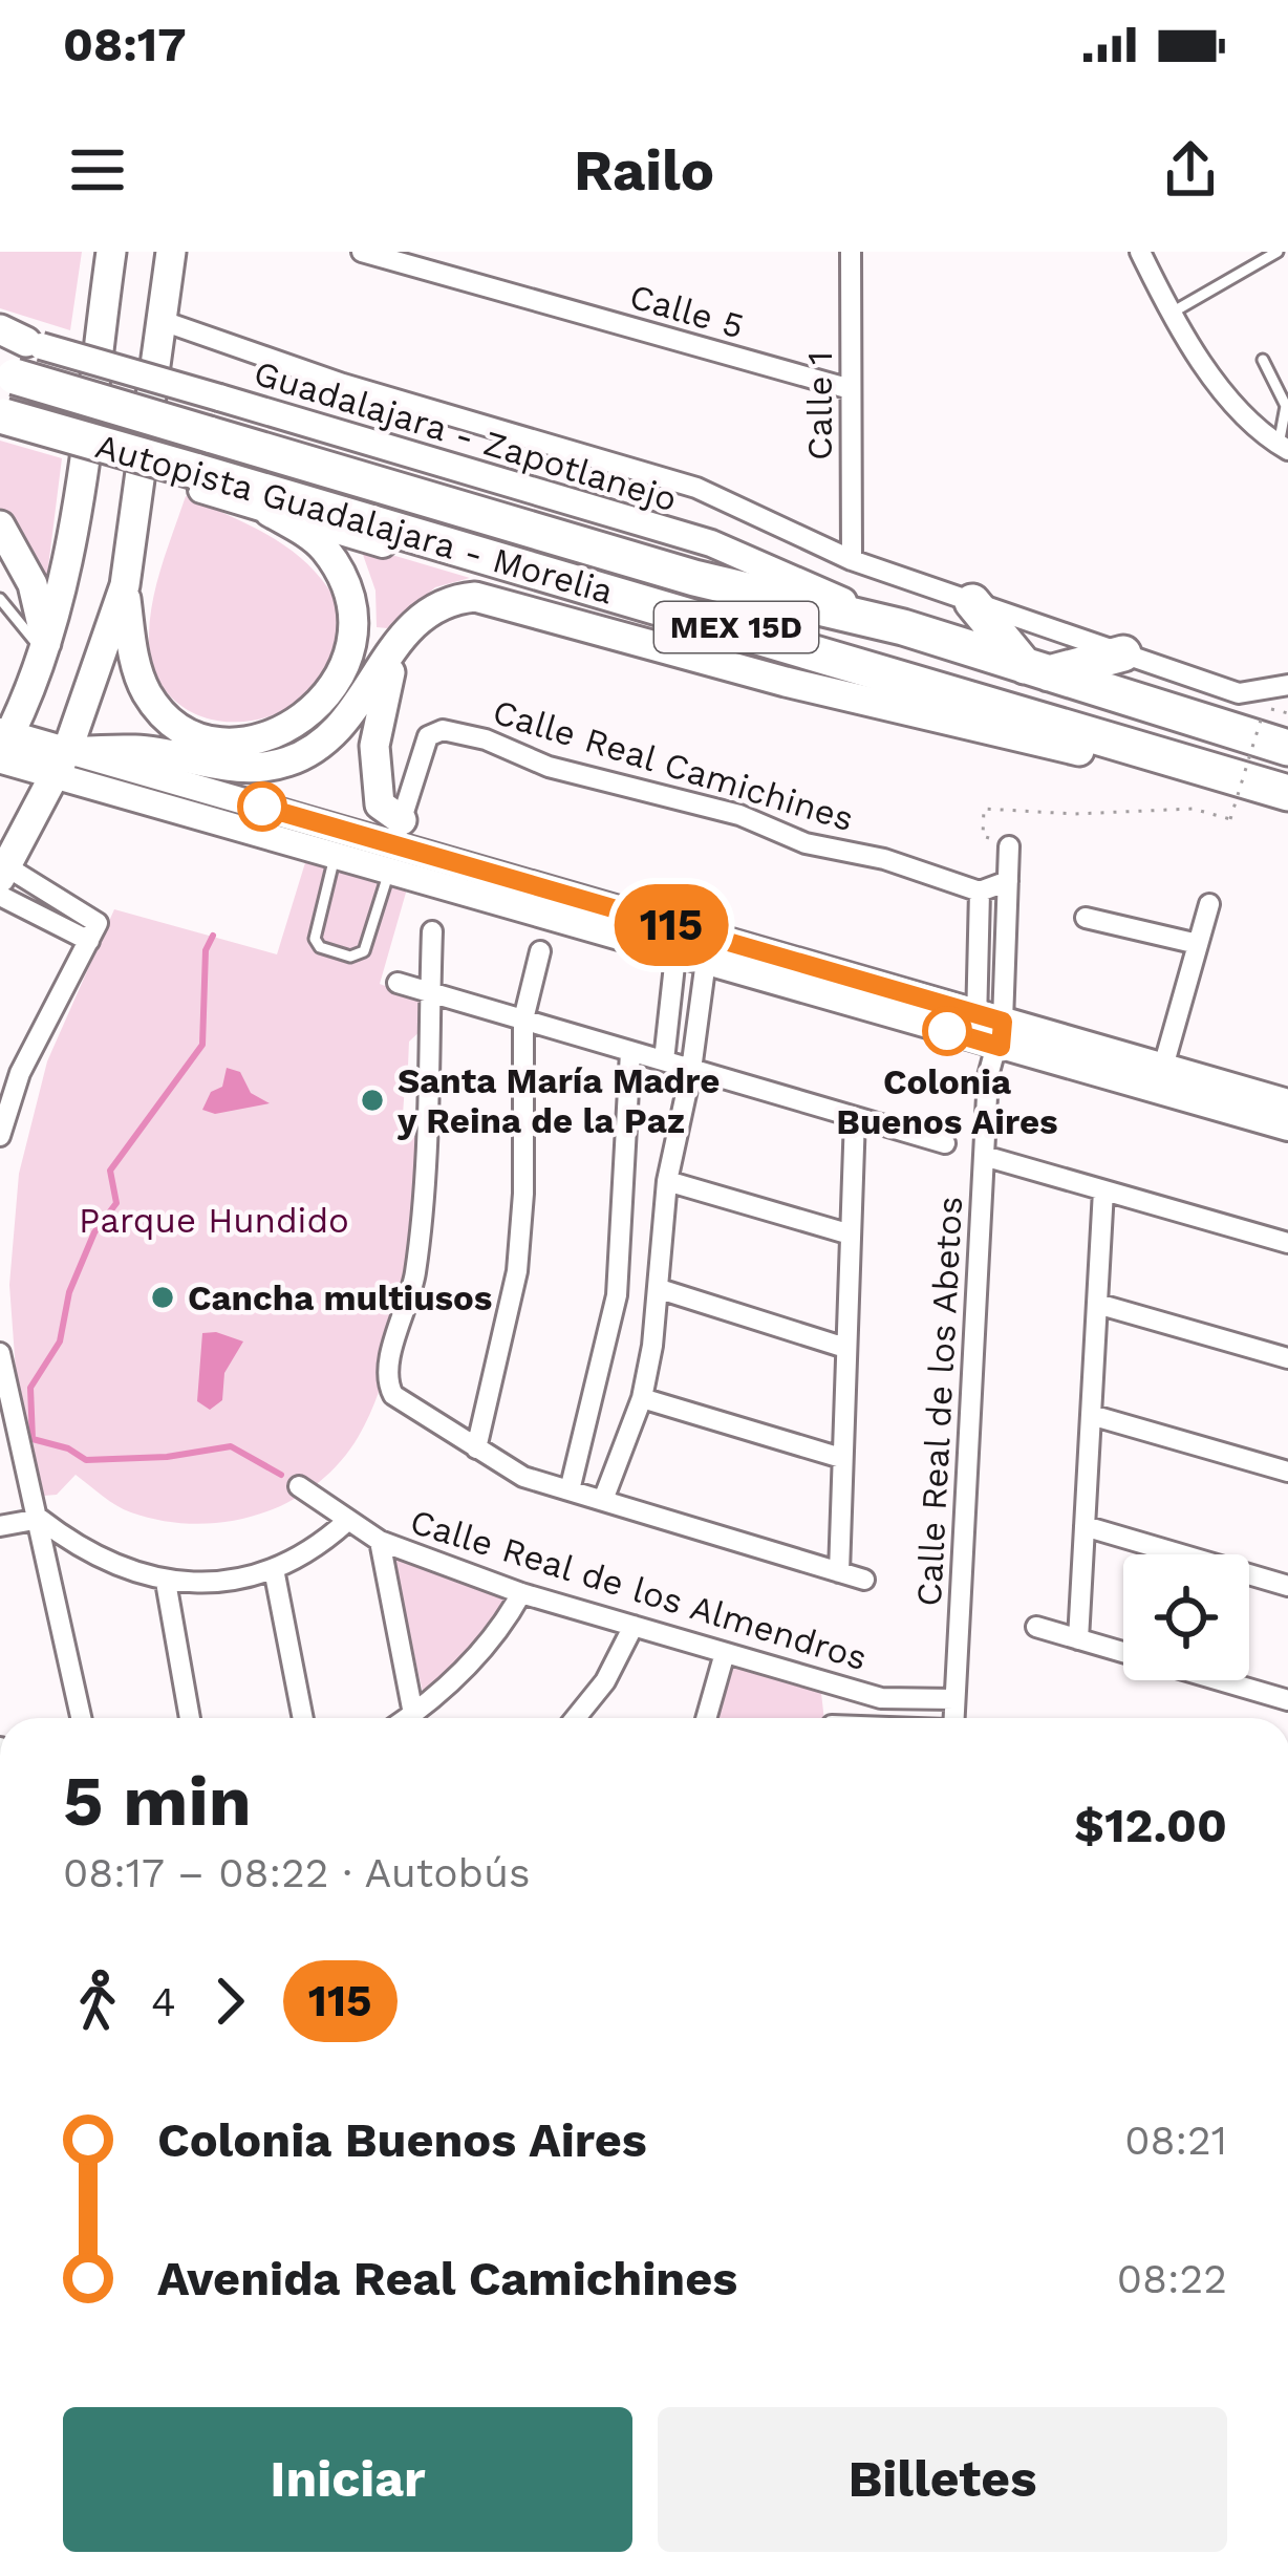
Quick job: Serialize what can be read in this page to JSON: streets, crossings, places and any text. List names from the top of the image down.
{
  "streets": {
    "highway": ["Autopista Guadalajara - Morelia", "MEX 15D"],
    "street": [
      "Calle 5",
      "Calle 1",
      "Guadalajara - Zapotlanejo",
      "Calle Real Camichines",
      "Calle Real de los Abetos",
      "Calle Real de los Almendros"
    ]
  },
  "crossings": [
    ["Calle 5", "Calle 1"],
    ["Guadalajara - Zapotlanejo", "Autopista Guadalajara - Morelia"],
    ["Calle Real Camichines", "Calle Real de los Abetos"],
    ["Calle Real de los Abetos", "Calle Real de los Almendros"]
  ],
  "parks": ["Parque Hundido"],
  "places": ["Colonia Buenos Aires", "Santa María Madre y Reina de la Paz", "Cancha multiusos"],
  "lines": ["bus line 115"],
  "page": {
    "status": "08:17",
    "header": "Railo",
    "on_map": "115",
    "heading": ["5 min", "08:17 – 08:22 · Autobús", "$12.00"],
    "legs": ["4", "115"],
    "list": [
      {
        "name": "Colonia Buenos Aires",
        "value": "08:21"
      },
      {
        "name": "Avenida Real Camichines",
        "value": "08:22"
      }
    ],
    "buttons": ["Iniciar", "Billetes"]
  }
}
